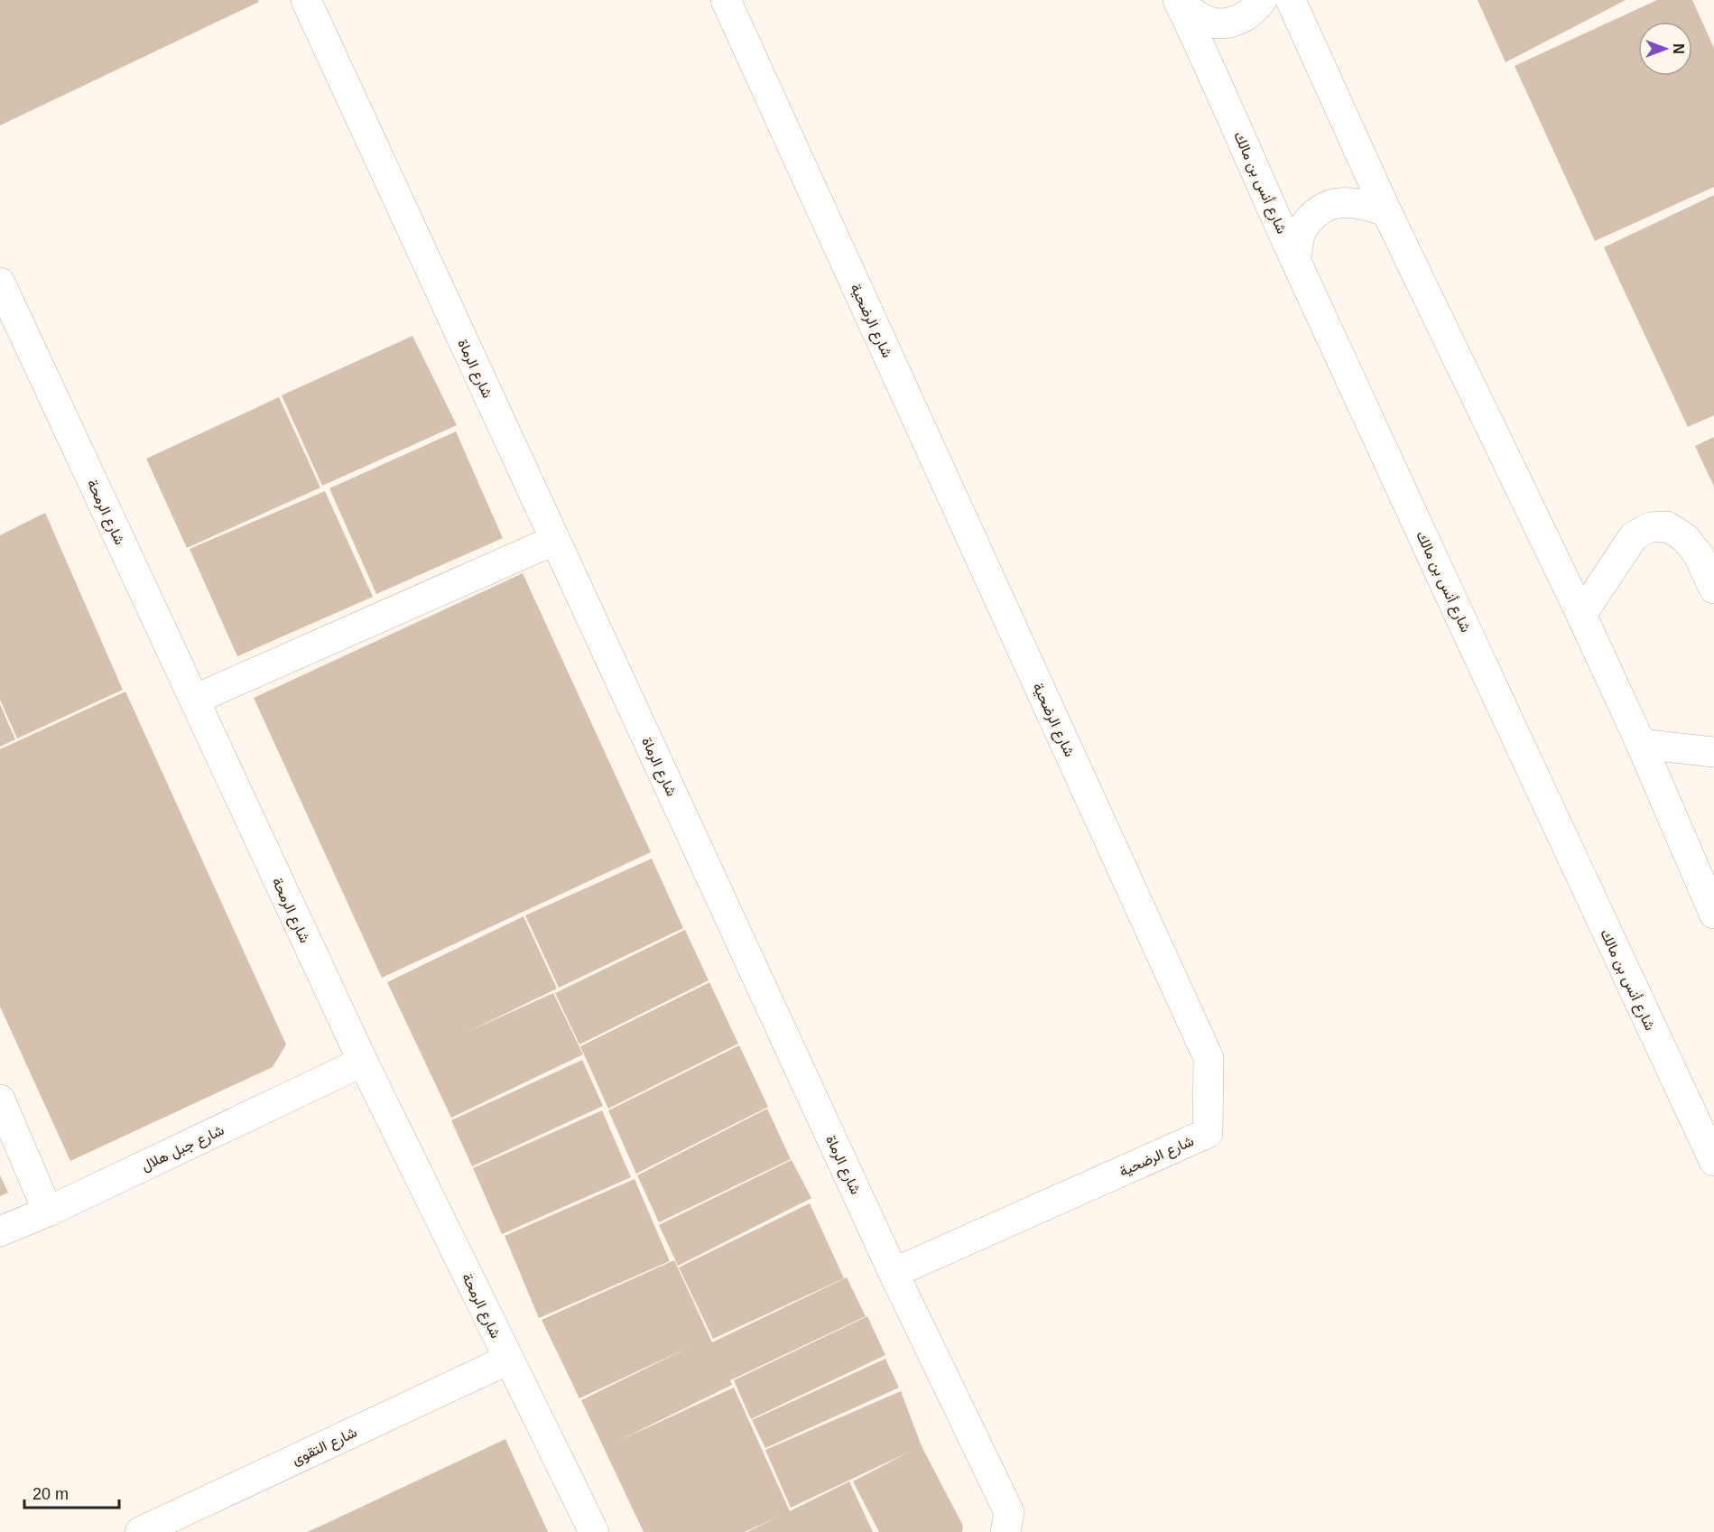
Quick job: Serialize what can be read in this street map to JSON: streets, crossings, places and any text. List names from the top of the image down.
{
  "streets": {
    "street": [
      "شارع أنس بن مالك",
      "شارع الرضحية",
      "شارع الرماة",
      "شارع الرمحة",
      "شارع جبل هلال",
      "شارع التقوى"
    ]
  },
  "crossings": [
    ["شارع الرضحية", "شارع الرماة"],
    ["شارع الرمحة", "شارع جبل هلال"],
    ["شارع الرمحة", "شارع التقوى"]
  ],
  "scale_bar": "20 m",
  "north": "right"
}
